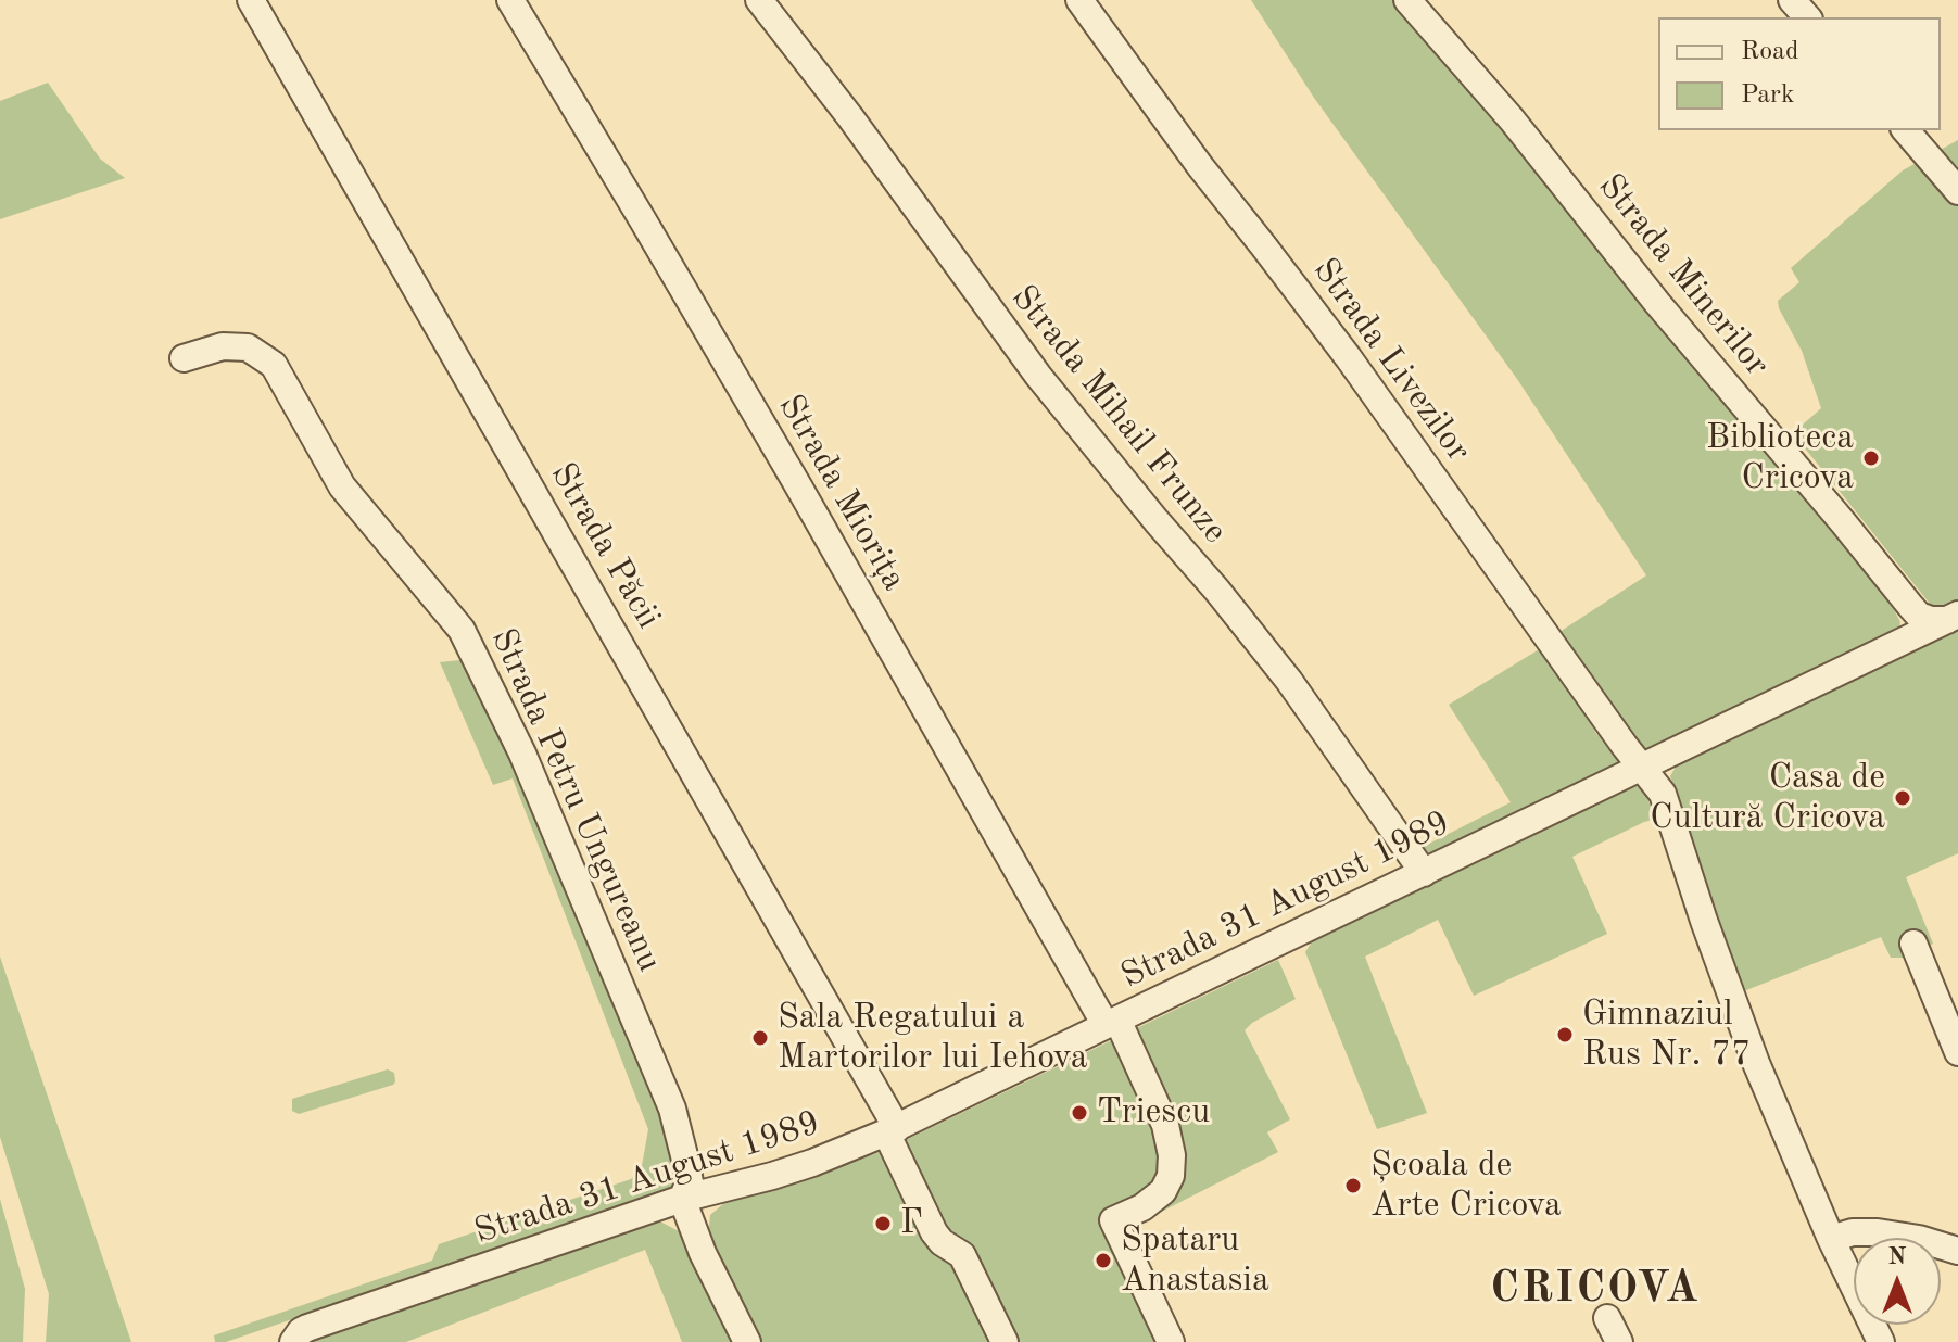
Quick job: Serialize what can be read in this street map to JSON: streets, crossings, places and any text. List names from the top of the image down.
{
  "streets": {
    "street": [
      "Strada Minerilor",
      "Strada Livezilor",
      "Strada Mihail Frunze",
      "Strada Miorița",
      "Strada Păcii",
      "Strada Petru Ungureanu",
      "Strada 31 August 1989"
    ]
  },
  "crossings": [
    ["Strada Minerilor", "Strada 31 August 1989"],
    ["Strada Livezilor", "Strada 31 August 1989"],
    ["Strada Mihail Frunze", "Strada 31 August 1989"],
    ["Strada Miorița", "Strada 31 August 1989"],
    ["Strada Păcii", "Strada 31 August 1989"],
    ["Strada Petru Ungureanu", "Strada 31 August 1989"]
  ],
  "districts": ["CRICOVA"],
  "places": [
    "Biblioteca Cricova",
    "Casa de Cultură Cricova",
    "Gimnaziul Rus Nr. 77",
    "Sala Regatului a Martorilor lui Iehova",
    "Triescu",
    "Școala de Arte Cricova",
    "Г",
    "Spataru Anastasia"
  ],
  "legend": ["Road", "Park"],
  "north": "top"
}
